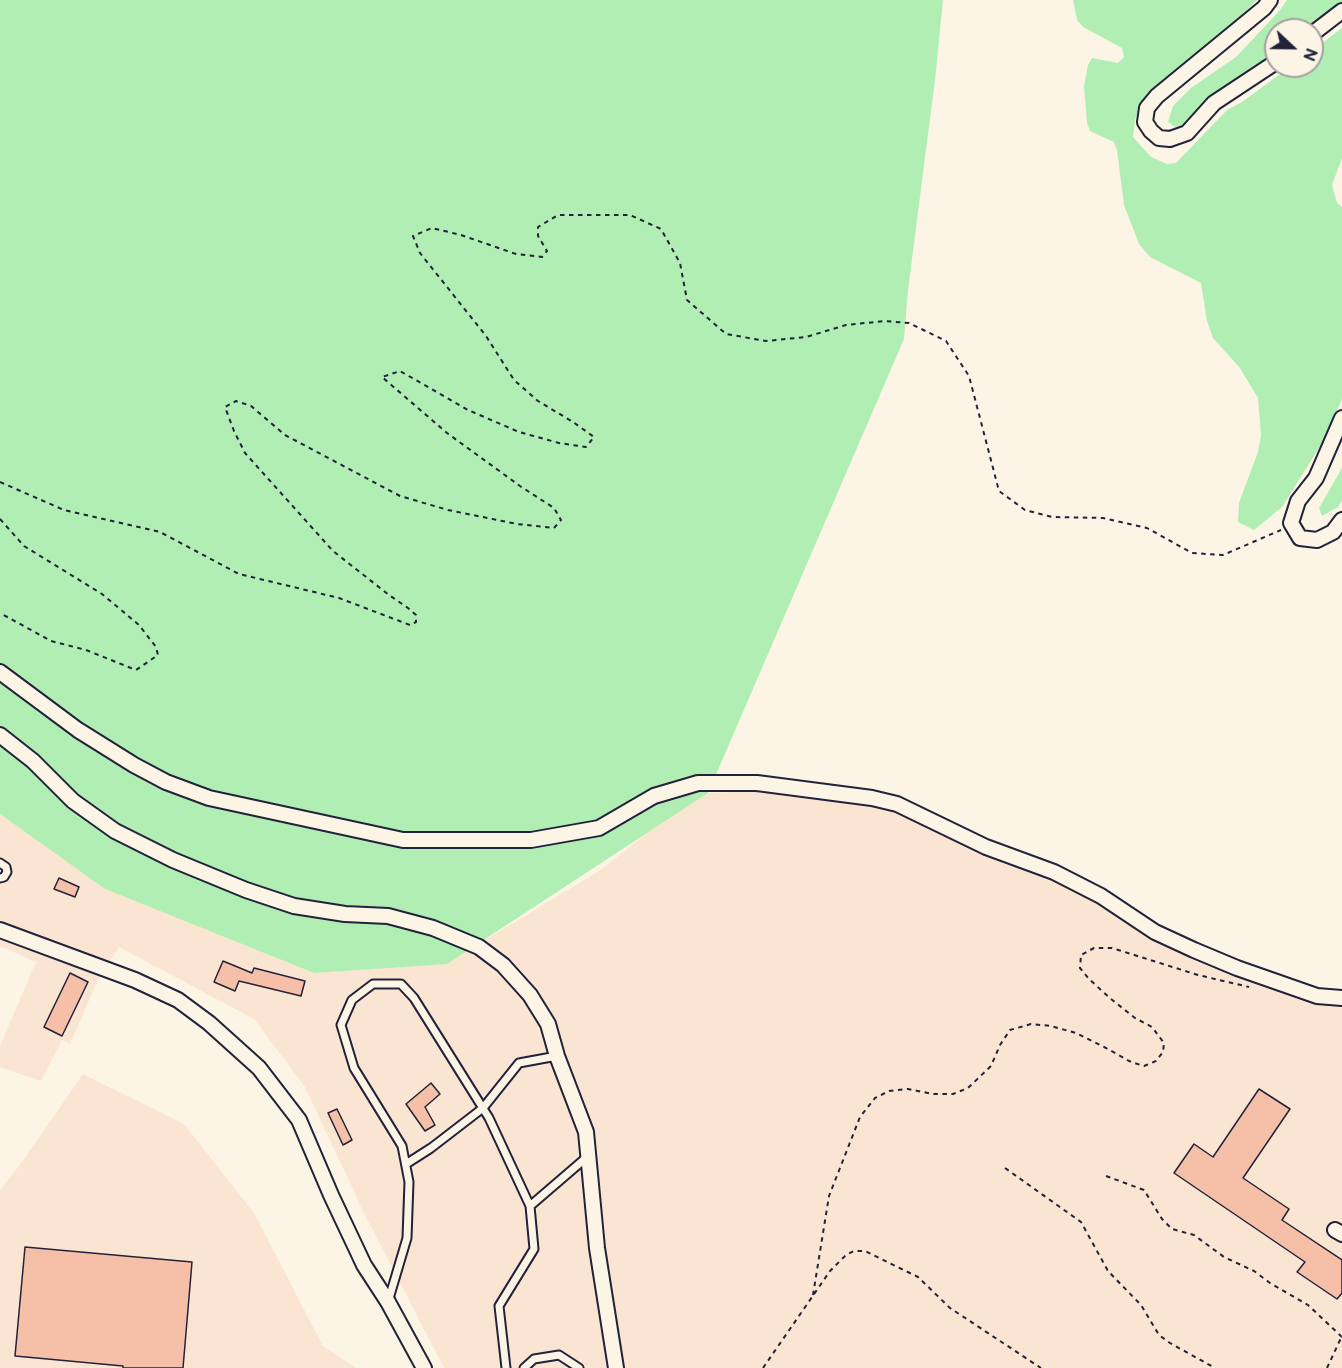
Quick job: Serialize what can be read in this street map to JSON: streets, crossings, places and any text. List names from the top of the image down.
{
  "north": "right"
}
